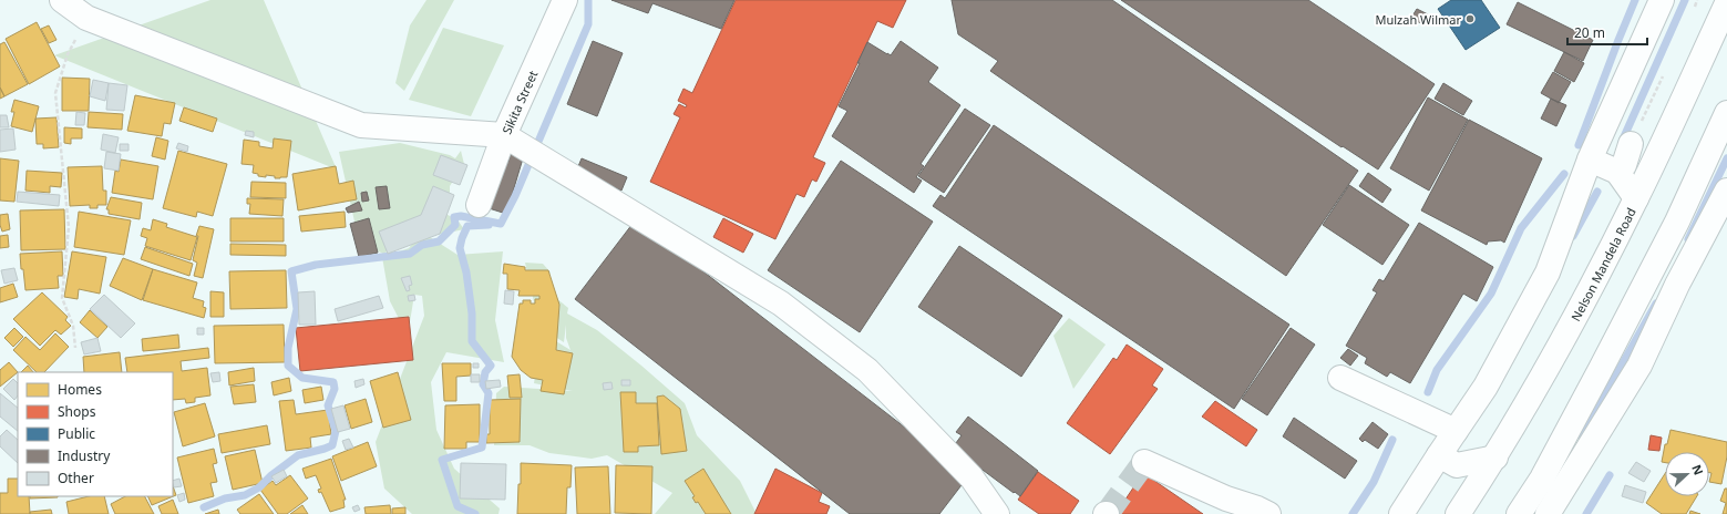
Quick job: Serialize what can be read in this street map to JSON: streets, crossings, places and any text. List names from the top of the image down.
{
  "streets": {
    "main road": ["Sikita Street", "Nelson Mandela Road"]
  },
  "places": ["Mulzah Wilmar"],
  "legend": [
    "Homes",
    "Shops",
    "Public",
    "Industry",
    "Other"
  ],
  "scale_bar": "20 m",
  "north": "right"
}
